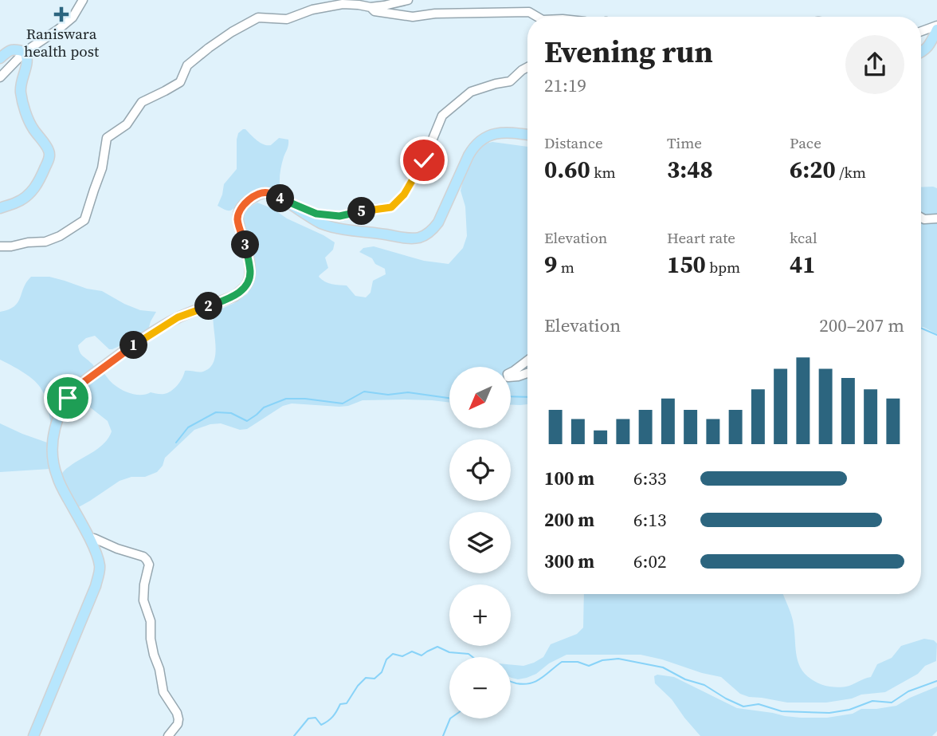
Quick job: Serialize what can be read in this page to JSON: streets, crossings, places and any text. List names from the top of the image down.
{
  "places": {
    "health": ["Raniswara health post"]
  },
  "north": "bottom left",
  "page": {
    "heading": ["Evening run", "21:19"],
    "stats": [
      ["Distance", "0.60 km"],
      ["Time", "3:48"],
      ["Pace", "6:20 /km"],
      ["Elevation", "9 m"],
      ["Heart rate", "150 bpm"],
      ["kcal", "41"]
    ],
    "pins": [
      "4",
      "5",
      "3",
      "2",
      "1"
    ],
    "chart": ["Elevation", "200–207 m"],
    "map_buttons": ["+", "−"],
    "list": [
      {
        "name": "100 m",
        "note": "6:33"
      },
      {
        "name": "200 m",
        "note": "6:13"
      },
      {
        "name": "300 m",
        "note": "6:02"
      }
    ]
  }
}
